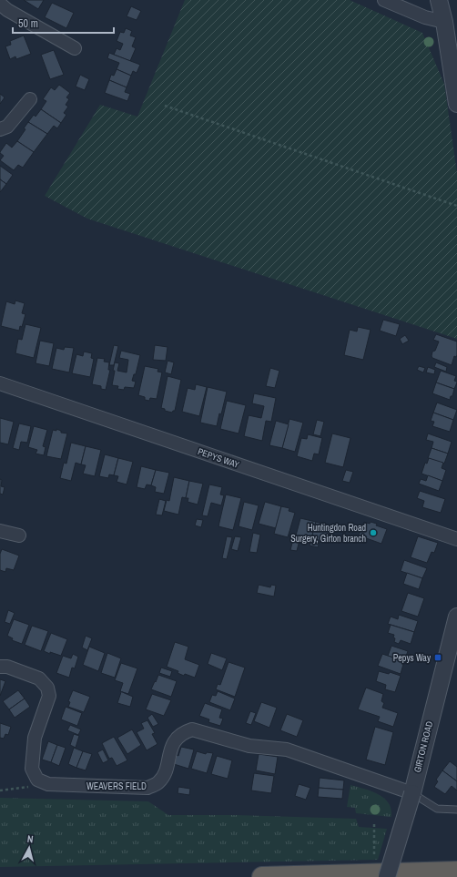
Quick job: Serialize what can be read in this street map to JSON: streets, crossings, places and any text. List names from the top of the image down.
{
  "streets": {
    "street": ["PEPYS WAY", "GIRTON ROAD", "WEAVERS FIELD"]
  },
  "crossings": [
    ["GIRTON ROAD", "WEAVERS FIELD"]
  ],
  "places": {
    "other": ["Huntingdon Road Surgery, Girton branch"],
    "transit": ["Pepys Way"]
  },
  "scale_bar": "50 m",
  "north": "top"
}
